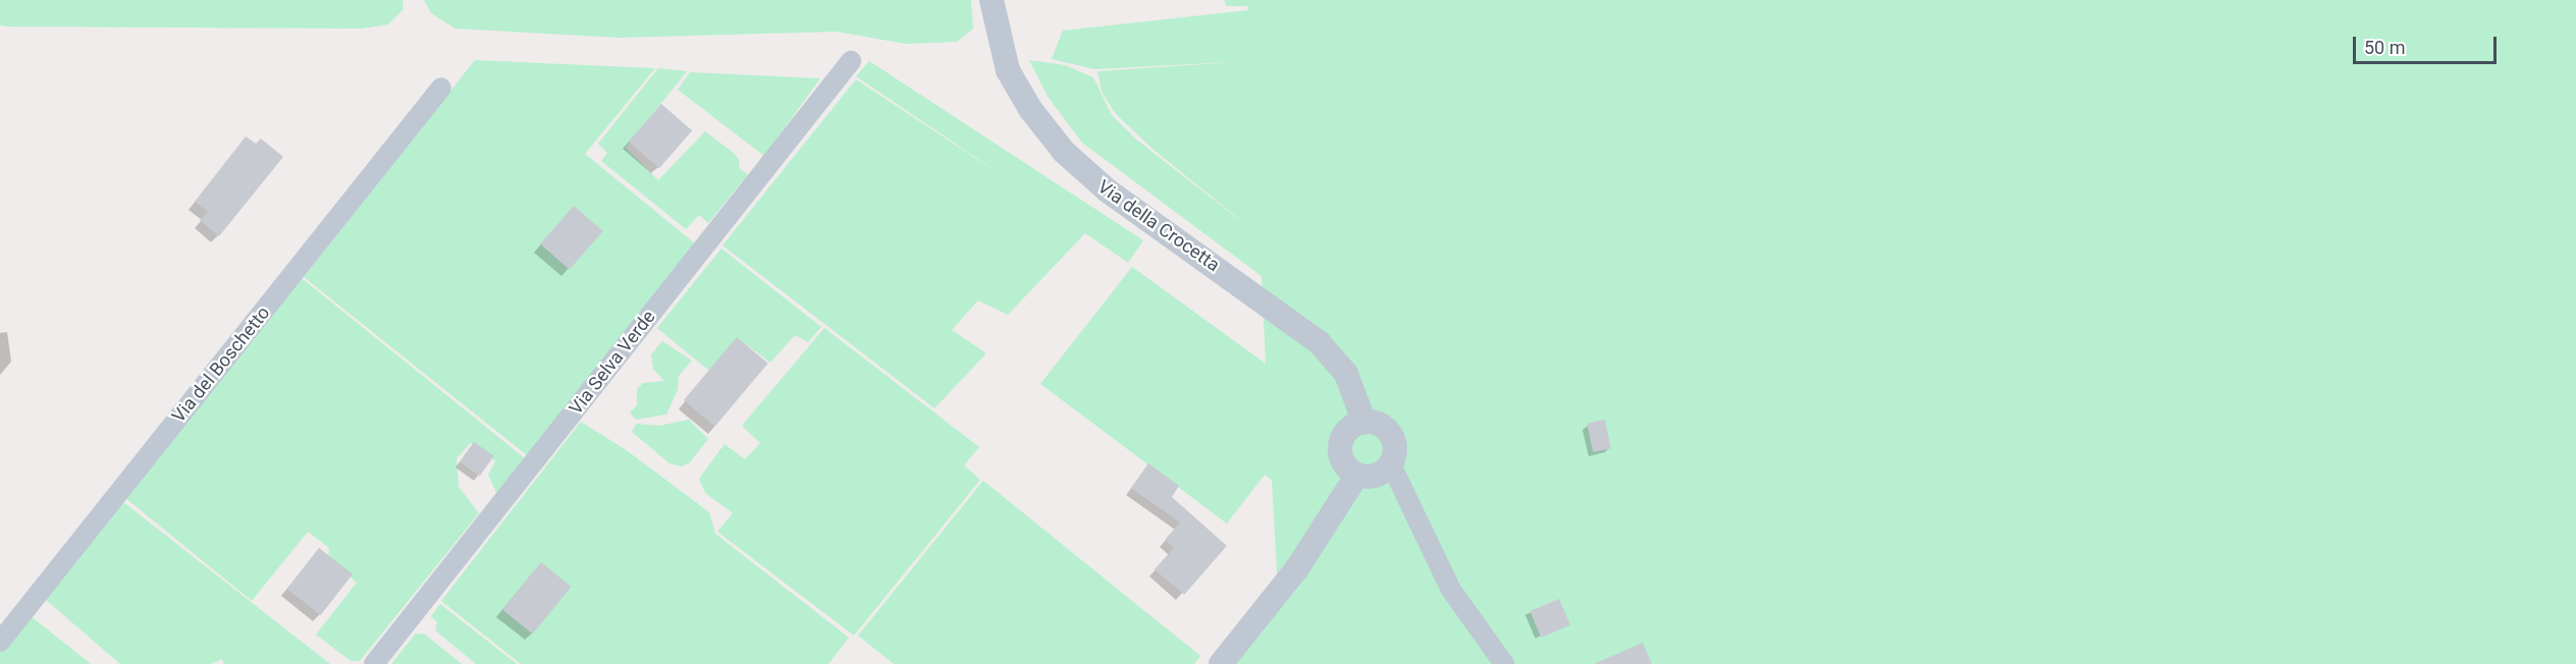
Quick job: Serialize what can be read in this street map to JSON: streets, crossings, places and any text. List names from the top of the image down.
{
  "streets": {
    "street": ["Via della Crocetta", "Via Selva Verde", "Via del Boschetto"]
  },
  "scale_bar": "50 m"
}
